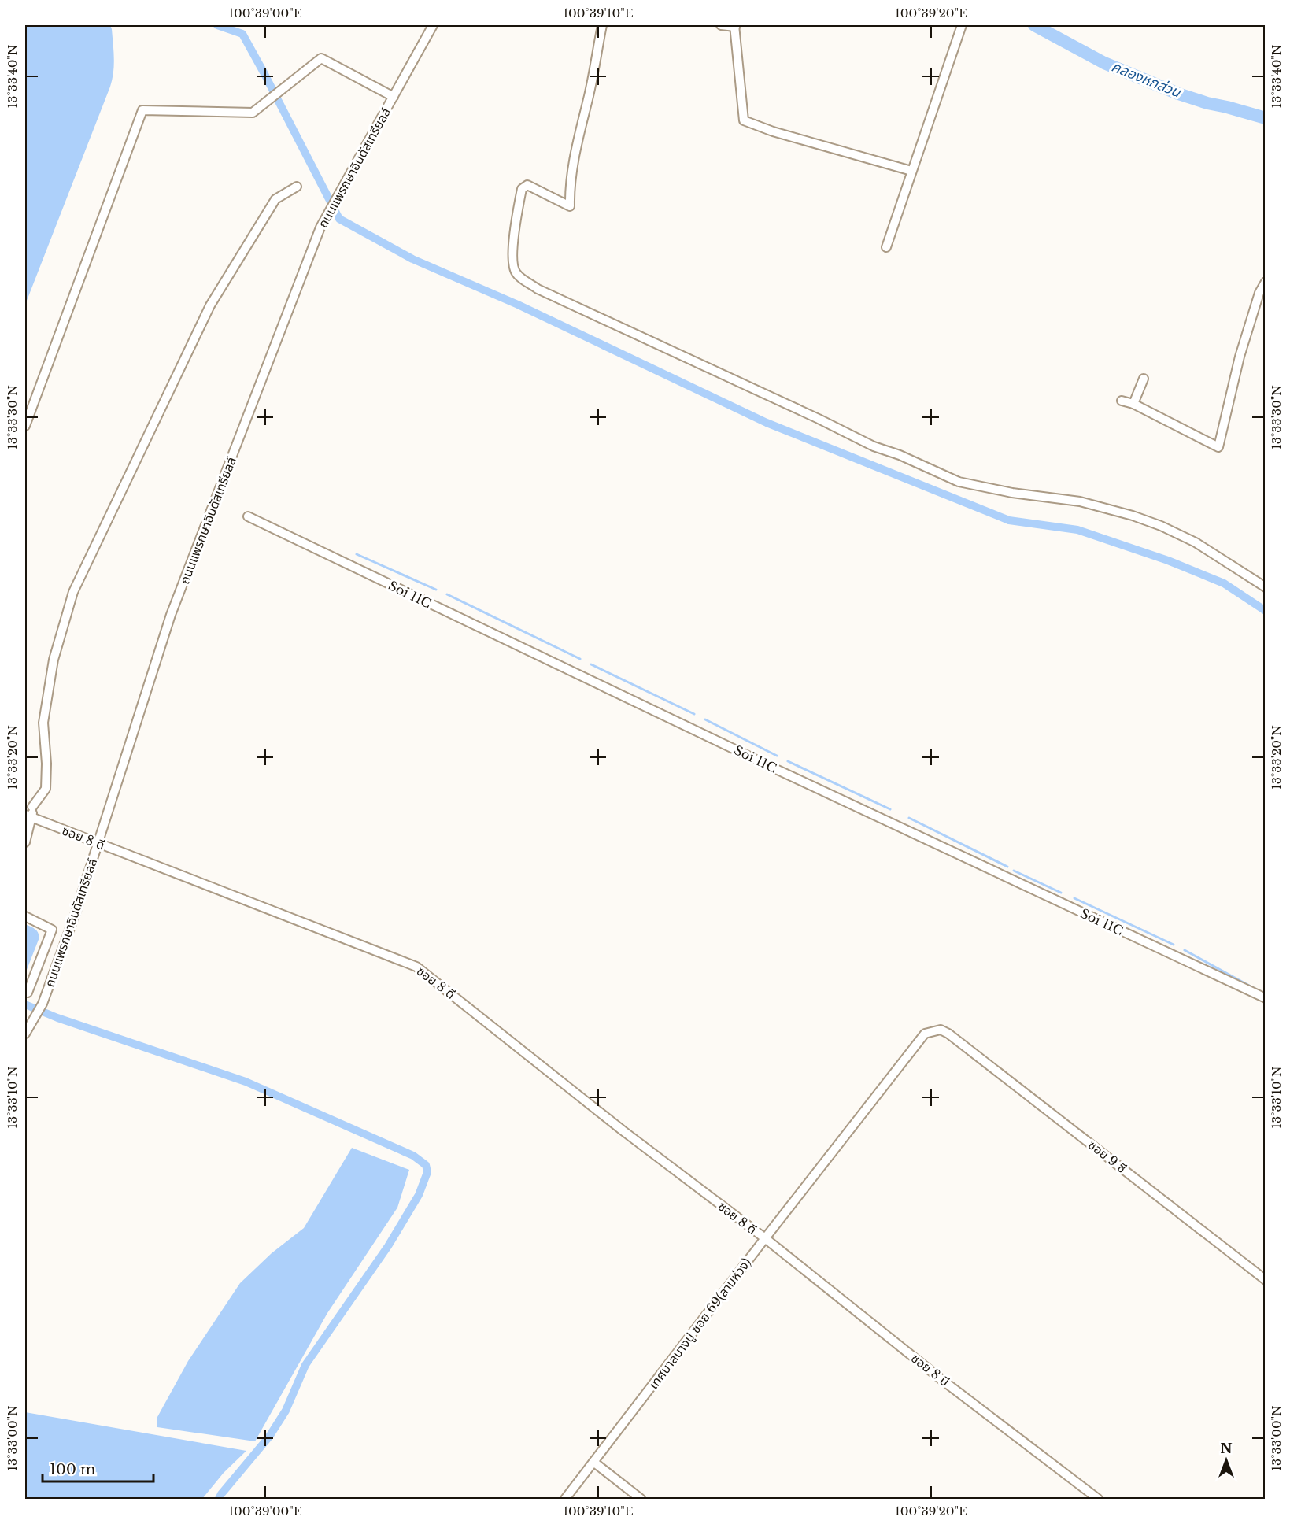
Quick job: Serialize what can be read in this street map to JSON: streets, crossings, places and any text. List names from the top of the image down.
{
  "streets": {
    "street": [
      "ถนนแพรกษาอินดัสเทรียลล์",
      "Soi 11C",
      "ซอย 8 ดี",
      "ซอย 9 ซี",
      "เทศบาลบางปู ซอย 69(สามห่วง)",
      "ซอย 8 บี"
    ]
  },
  "crossings": [
    ["ถนนแพรกษาอินดัสเทรียลล์", "ซอย 8 ดี"],
    ["ซอย 8 ดี", "เทศบาลบางปู ซอย 69(สามห่วง)"],
    ["ซอย 8 ดี", "ซอย 8 บี"],
    ["ซอย 9 ซี", "เทศบาลบางปู ซอย 69(สามห่วง)"],
    ["เทศบาลบางปู ซอย 69(สามห่วง)", "ซอย 8 บี"]
  ],
  "water": ["คลองหกส่วน"],
  "scale_bar": "100 m",
  "north": "top",
  "coordinates": [
    "100°39'00\"E",
    "100°39'10\"E",
    "100°39'20\"E",
    "13°33'40\"N",
    "13°33'30\"N",
    "13°33'20\"N",
    "13°33'10\"N",
    "13°33'00\"N"
  ]
}
